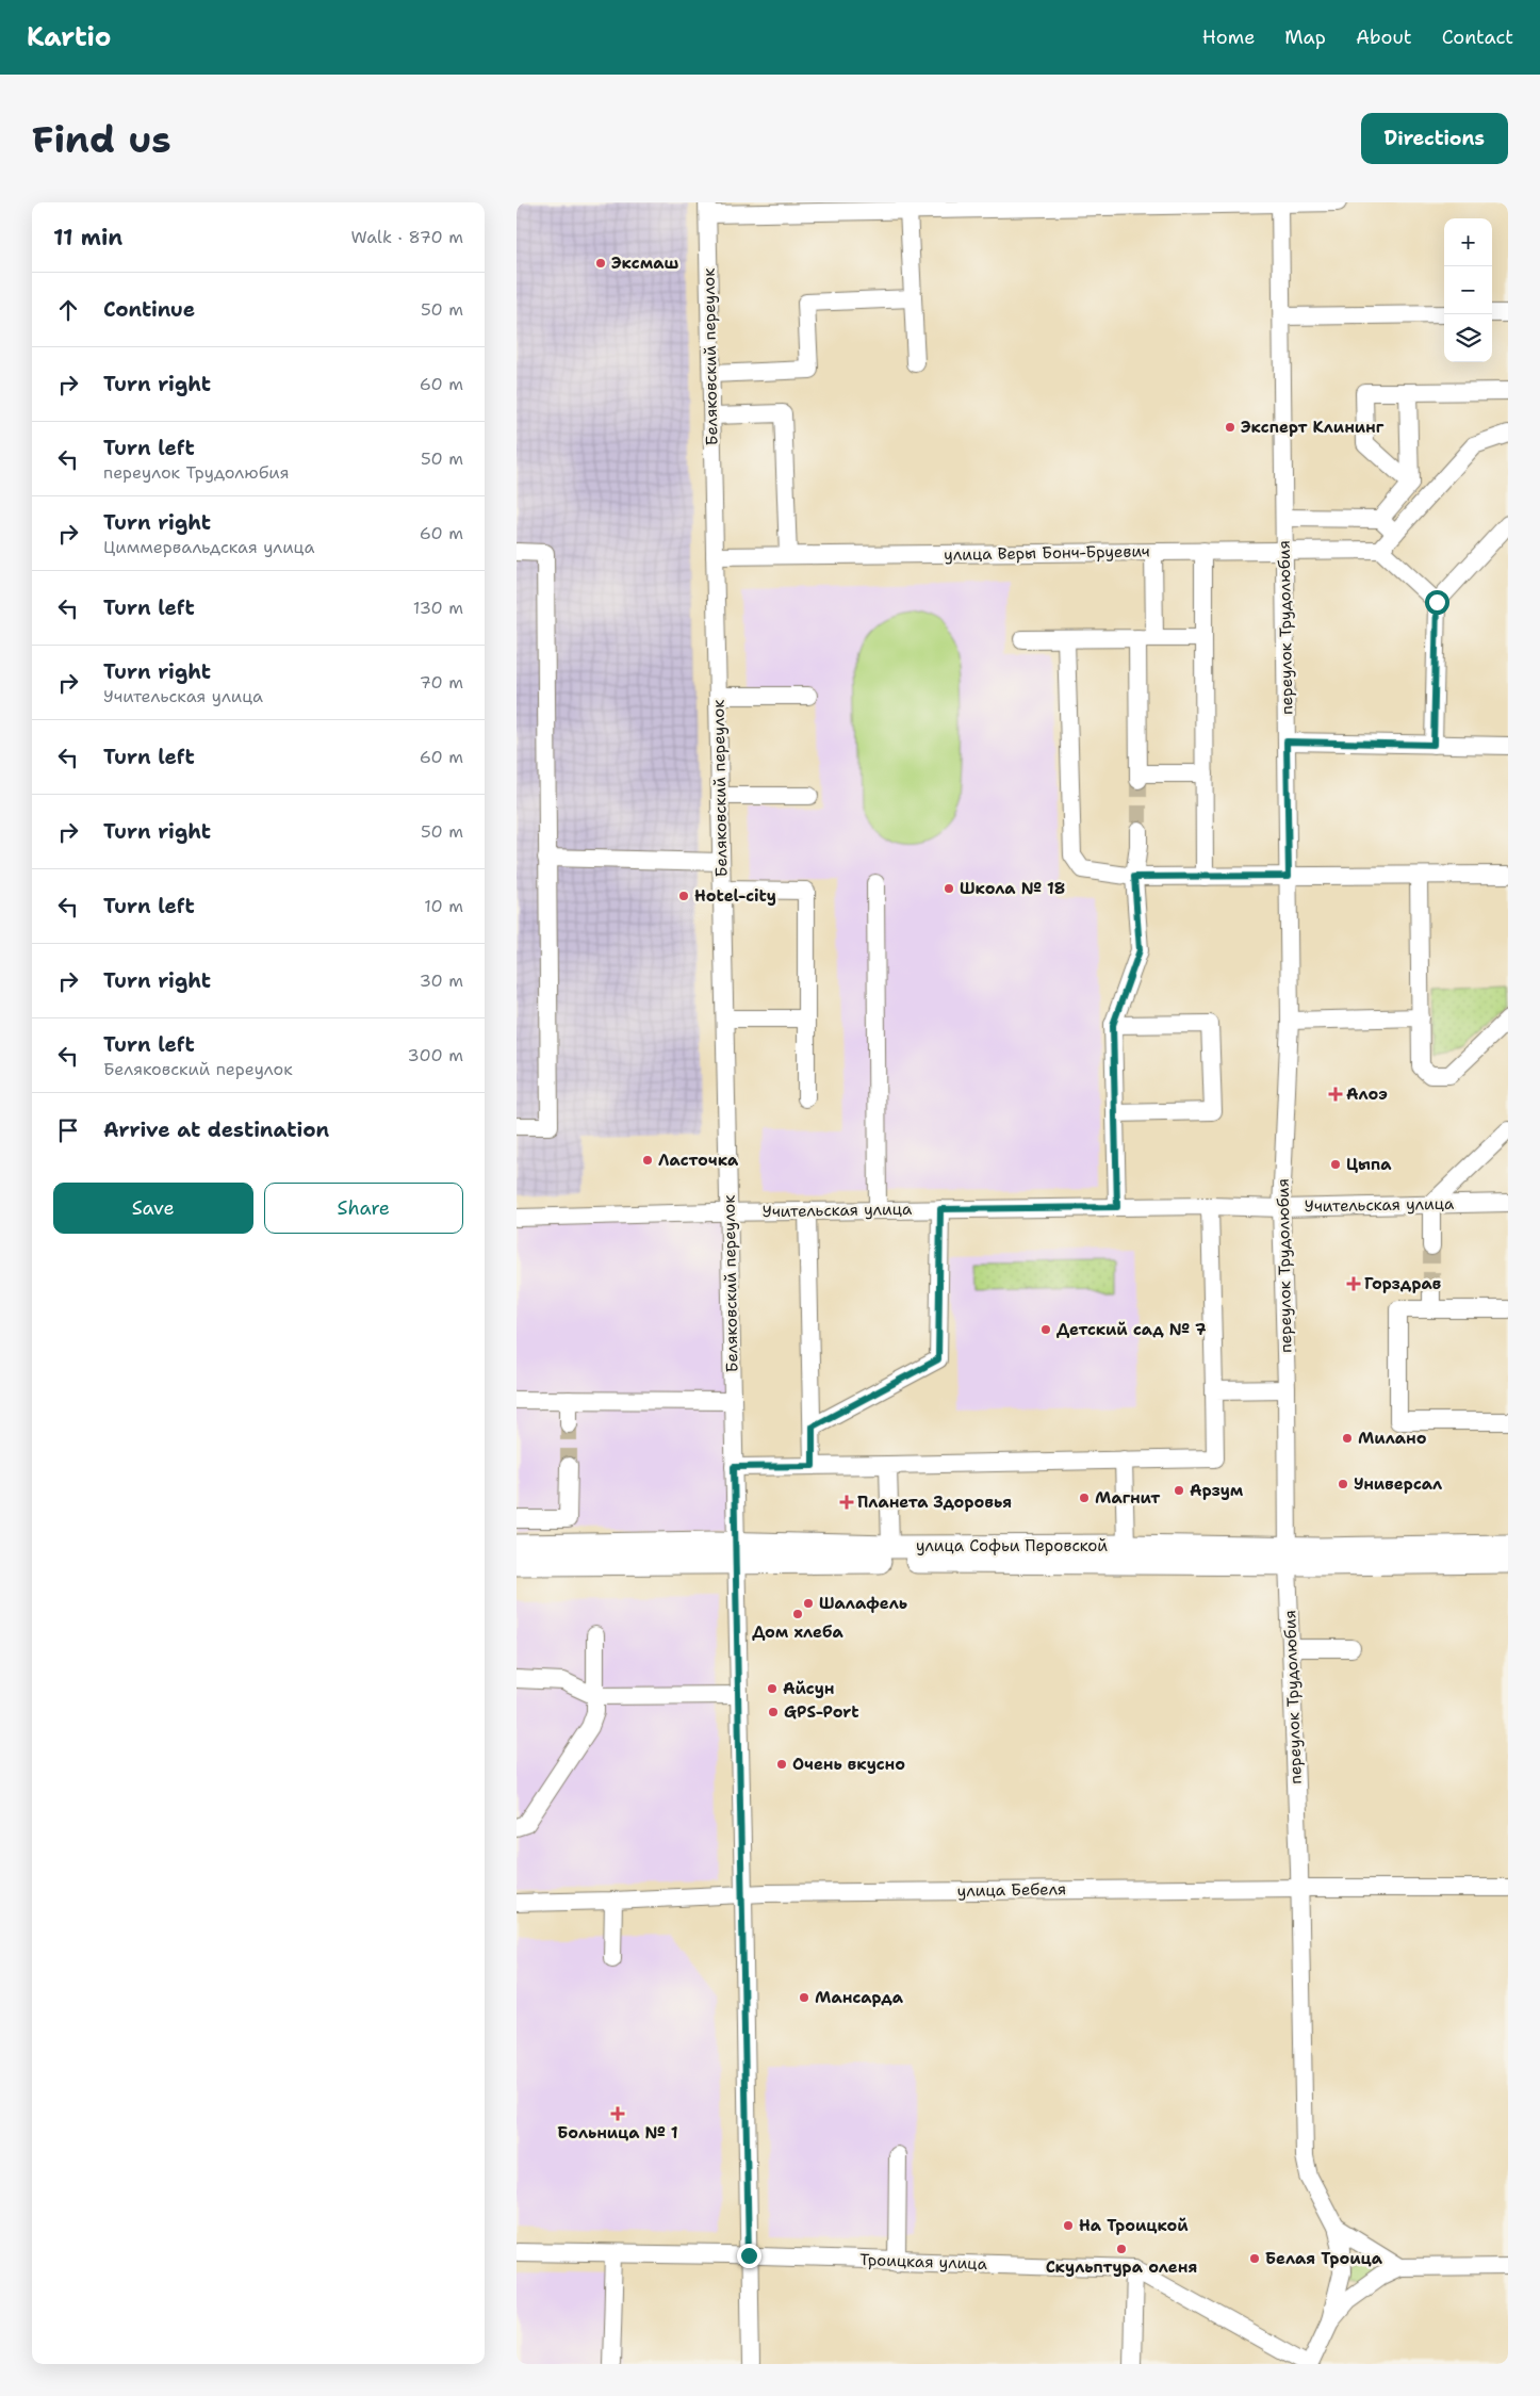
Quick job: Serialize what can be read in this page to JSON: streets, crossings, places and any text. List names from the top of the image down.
{
  "streets": {
    "main road": ["улица Софьи Перовской"],
    "street": [
      "Беляковский переулок",
      "улица Веры Бонч-Бруевич",
      "переулок Трудолюбия",
      "Учительская улица",
      "улица Бебеля",
      "Троицкая улица"
    ]
  },
  "crossings": [
    ["Беляковский переулок", "улица Веры Бонч-Бруевич"],
    ["Беляковский переулок", "Учительская улица"],
    ["Беляковский переулок", "улица Софьи Перовской"],
    ["Беляковский переулок", "улица Бебеля"],
    ["Беляковский переулок", "Троицкая улица"],
    ["улица Веры Бонч-Бруевич", "переулок Трудолюбия"],
    ["переулок Трудолюбия", "Учительская улица"],
    ["переулок Трудолюбия", "улица Софьи Перовской"],
    ["переулок Трудолюбия", "улица Бебеля"],
    ["переулок Трудолюбия", "Троицкая улица"]
  ],
  "places": {
    "other": [
      "Эксмаш",
      "Эксперт Клининг",
      "Школа № 18",
      "Hotel-city",
      "Ласточка",
      "Цыпа",
      "Детский сад № 7",
      "Милано",
      "Универсал",
      "Арзум",
      "Магнит",
      "Шалафель",
      "Дом хлеба",
      "Айсун",
      "GPS-Port",
      "Очень вкусно",
      "Мансарда",
      "На Троицкой",
      "Скульптура оленя",
      "Белая Троица"
    ],
    "health": [
      "Алоэ",
      "Горздрав",
      "Планета Здоровья",
      "Больница № 1"
    ]
  },
  "page": {
    "header": "Kartio",
    "nav": [
      "Home",
      "Map",
      "About",
      "Contact"
    ],
    "buttons": [
      "Directions",
      ["Save", "Share"]
    ],
    "title": "Find us",
    "heading": ["11 min", "Walk · 870 m"],
    "map_buttons": ["+", "−"],
    "list": [
      ["Continue", "50 m"],
      ["Turn right", "60 m"],
      ["Turn left", "переулок Трудолюбия", "50 m"],
      ["Turn right", "Циммервальдская улица", "60 m"],
      ["Turn left", "130 m"],
      ["Turn right", "Учительская улица", "70 m"],
      ["Turn left", "60 m"],
      ["Turn right", "50 m"],
      ["Turn left", "10 m"],
      ["Turn right", "30 m"],
      ["Turn left", "Беляковский переулок", "300 m"],
      "Arrive at destination"
    ]
  }
}
